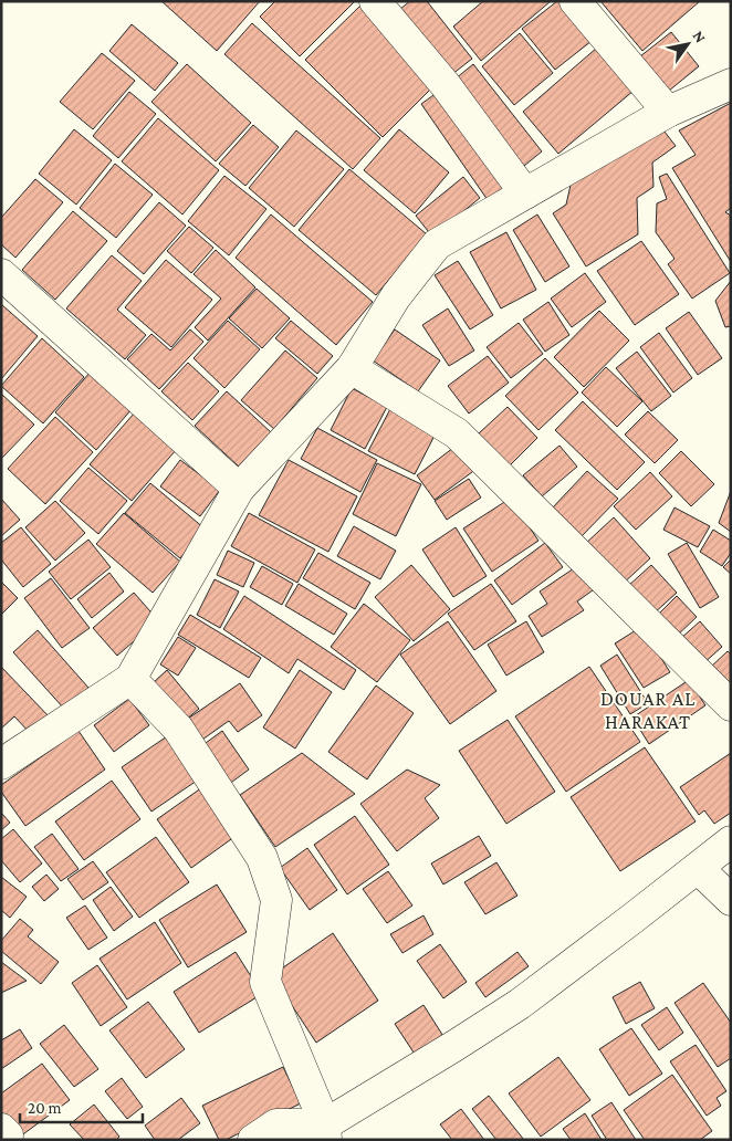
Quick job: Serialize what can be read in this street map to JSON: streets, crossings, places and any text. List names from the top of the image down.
{
  "districts": ["DOUAR AL HARAKAT"],
  "scale_bar": "20 m",
  "north": "top right"
}
